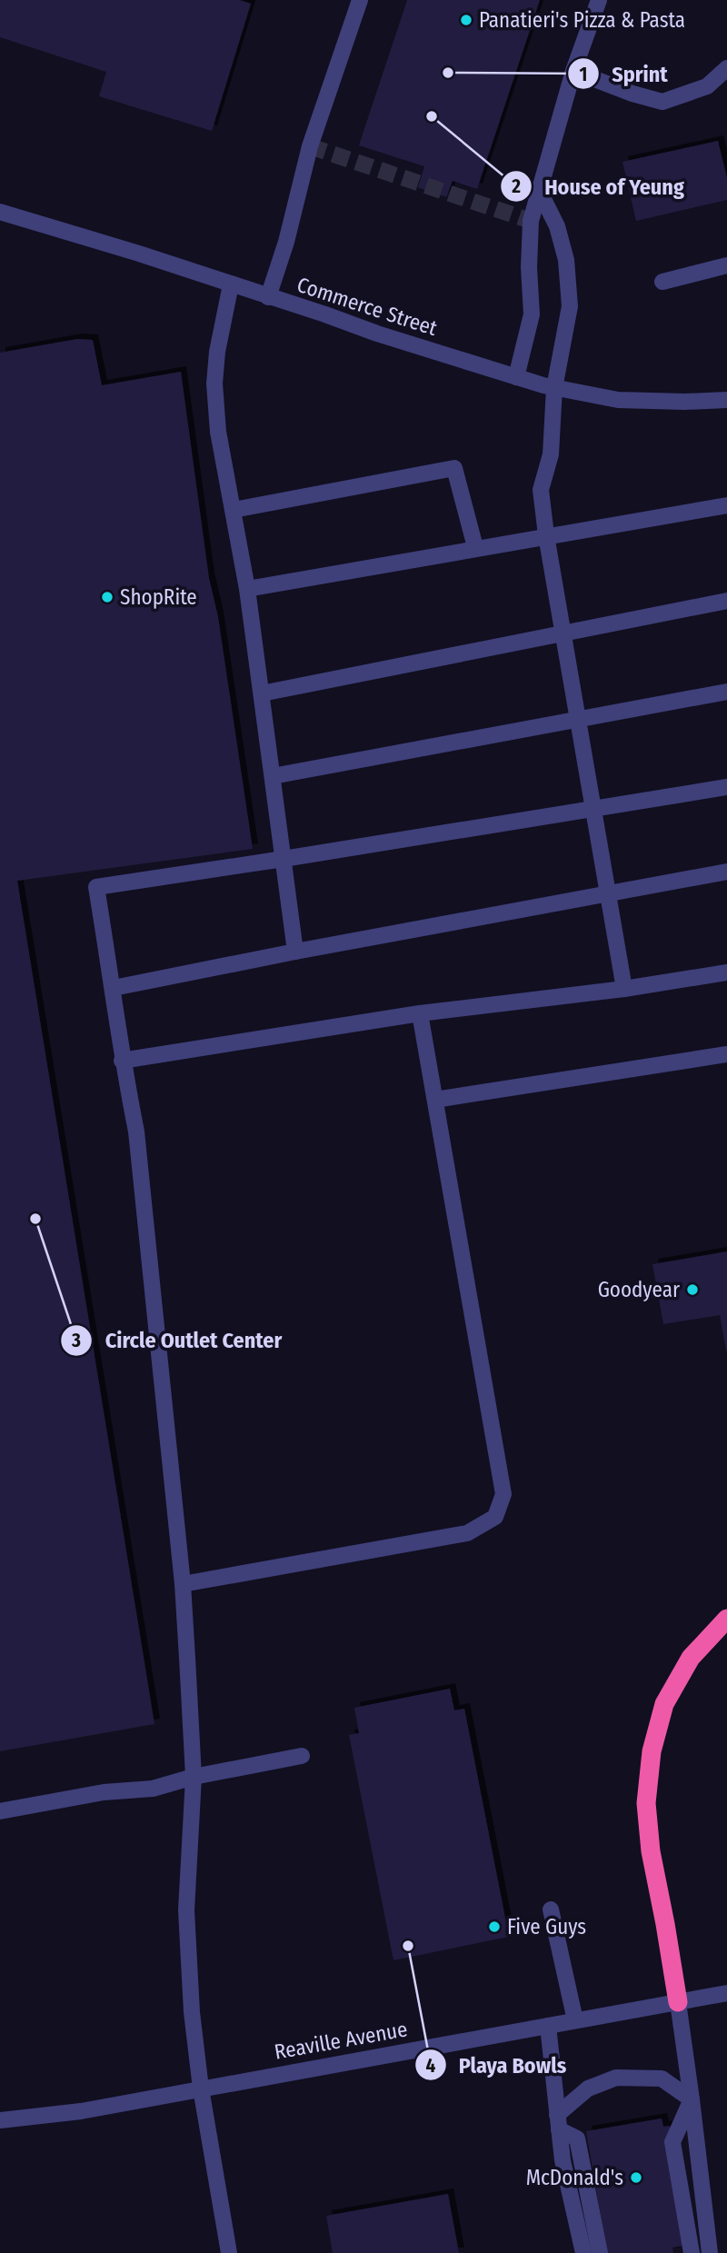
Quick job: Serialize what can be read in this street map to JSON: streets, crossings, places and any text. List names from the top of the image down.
{
  "streets": {
    "street": ["Commerce Street", "Reaville Avenue"]
  },
  "places": [
    "Panatieri's Pizza & Pasta",
    "Sprint",
    "House of Yeung",
    "ShopRite",
    "Circle Outlet Center",
    "Goodyear",
    "Five Guys",
    "Playa Bowls",
    "McDonald's"
  ]
}
